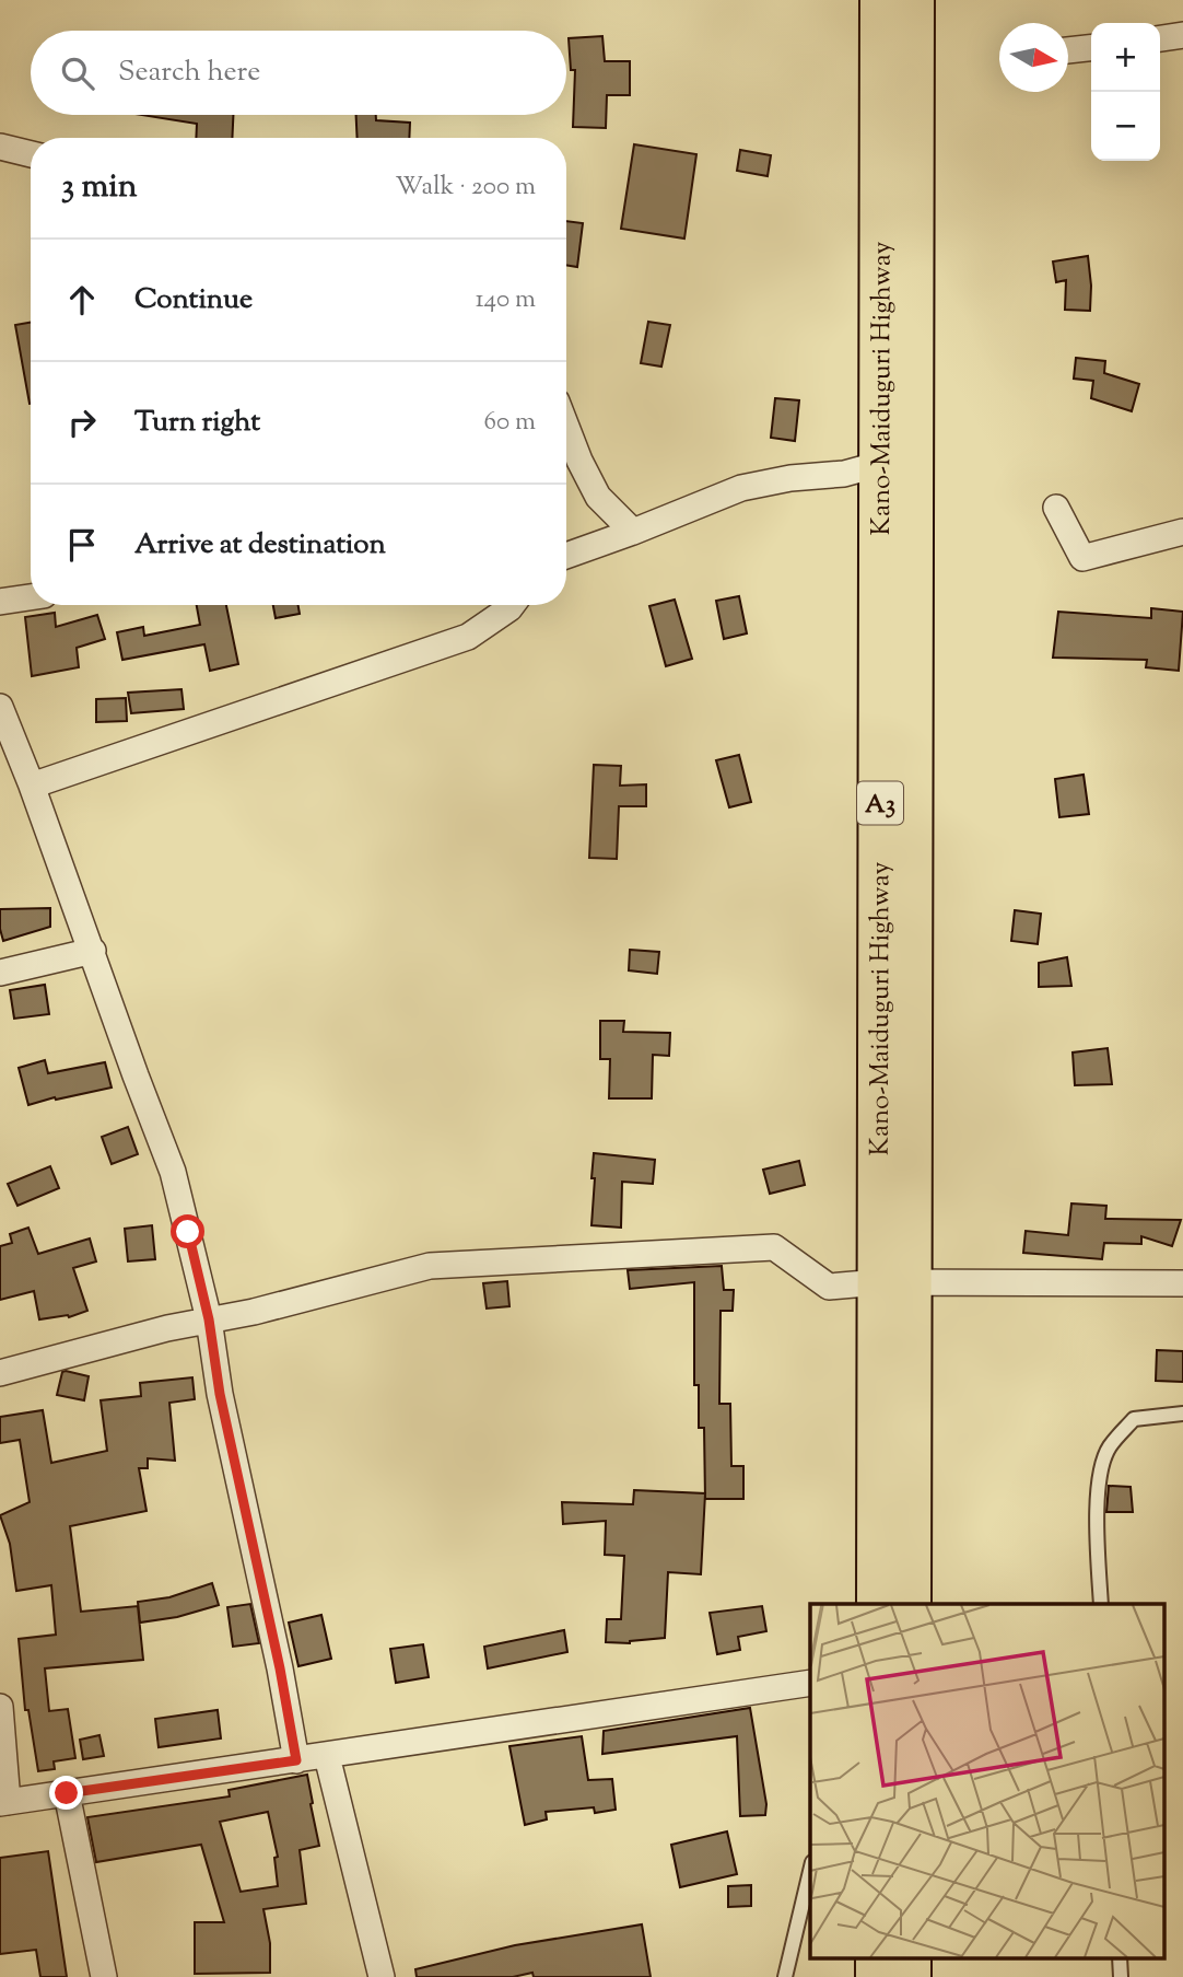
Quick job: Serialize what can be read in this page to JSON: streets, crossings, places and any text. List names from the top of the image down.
{
  "streets": {
    "highway": ["Kano-Maiduguri Highway", "A3"]
  },
  "north": "right",
  "page": {
    "map_buttons": ["+", "−"],
    "search": "Search here",
    "heading": ["3 min", "Walk · 200 m"],
    "list": [
      ["Continue", "140 m"],
      ["Turn right", "60 m"],
      "Arrive at destination"
    ]
  }
}
